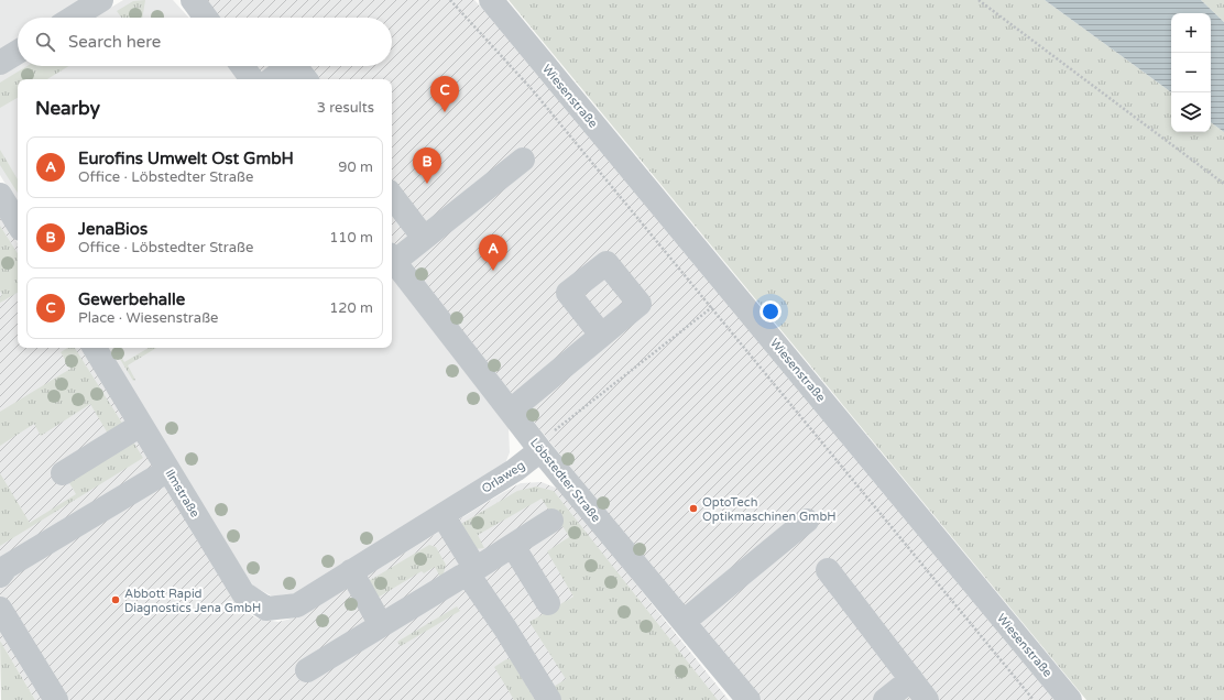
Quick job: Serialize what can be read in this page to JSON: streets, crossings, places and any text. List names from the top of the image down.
{
  "streets": {
    "street": [
      "Wiesenstraße",
      "Orlaweg",
      "Löbstedter Straße",
      "Ilmstraße"
    ]
  },
  "crossings": [
    ["Orlaweg", "Löbstedter Straße"],
    ["Orlaweg", "Ilmstraße"]
  ],
  "places": ["OptoTech Optikmaschinen GmbH", "Abbott Rapid Diagnostics Jena GmbH"],
  "page": {
    "map_buttons": ["+", "−"],
    "search": "Search here",
    "pins": ["C", "B", "A"],
    "heading": ["Nearby", "3 results"],
    "list": [
      {
        "mark": "A",
        "name": "Eurofins Umwelt Ost GmbH",
        "note": "Office · Löbstedter Straße",
        "value": "90 m"
      },
      {
        "mark": "B",
        "name": "JenaBios",
        "note": "Office · Löbstedter Straße",
        "value": "110 m"
      },
      {
        "mark": "C",
        "name": "Gewerbehalle",
        "note": "Place · Wiesenstraße",
        "value": "120 m"
      }
    ]
  }
}
